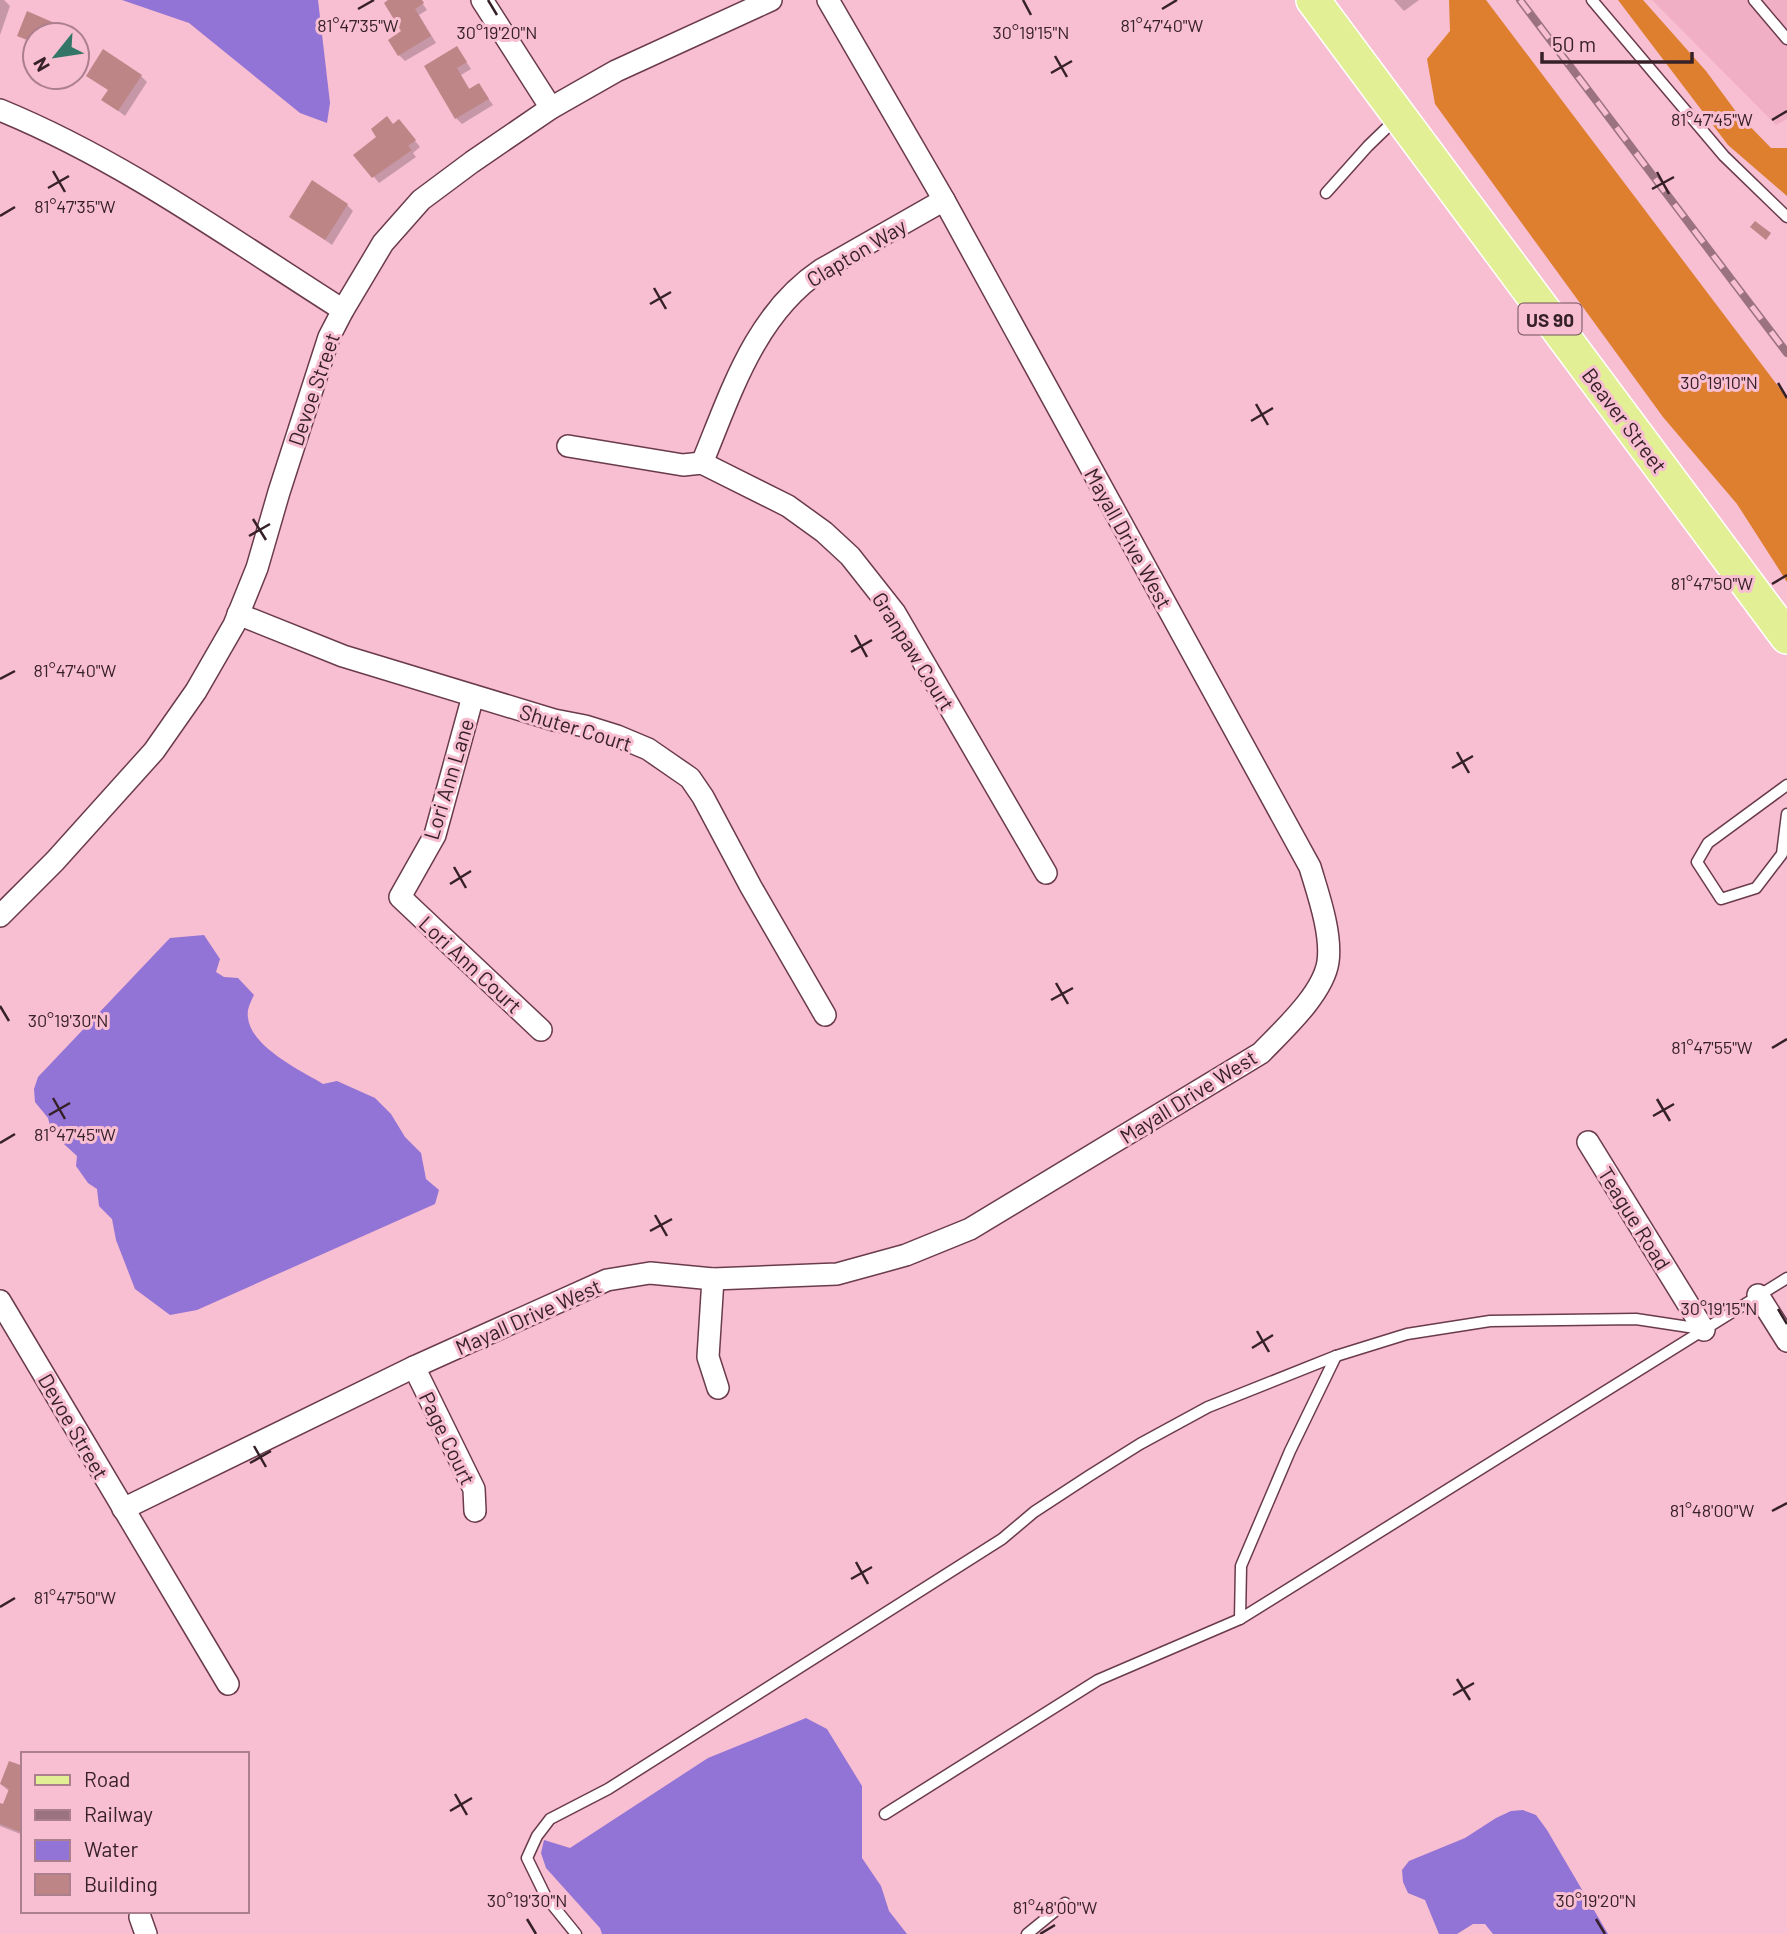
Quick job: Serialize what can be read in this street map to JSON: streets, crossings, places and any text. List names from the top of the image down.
{
  "streets": {
    "main road": ["US 90", "Beaver Street"],
    "street": [
      "Clapton Way",
      "Devoe Street",
      "Mayall Drive West",
      "Granpaw Court",
      "Shuter Court",
      "Lori Ann Lane",
      "Lori Ann Court",
      "Teague Road",
      "Page Court"
    ]
  },
  "crossings": [
    ["Clapton Way", "Mayall Drive West"],
    ["Clapton Way", "Granpaw Court"],
    ["Devoe Street", "Mayall Drive West"],
    ["Devoe Street", "Shuter Court"],
    ["Mayall Drive West", "Page Court"],
    ["Shuter Court", "Lori Ann Lane"],
    ["Lori Ann Lane", "Lori Ann Court"]
  ],
  "legend": [
    "Road",
    "Railway",
    "Water",
    "Building"
  ],
  "scale_bar": "50 m",
  "north": "bottom left",
  "coordinates": [
    "81°47'35\"W",
    "81°47'40\"W",
    "30°19'15\"N",
    "30°19'20\"N",
    "81°47'45\"W",
    "30°19'10\"N",
    "81°47'50\"W",
    "30°19'30\"N",
    "81°47'55\"W",
    "81°48'00\"W"
  ]
}
